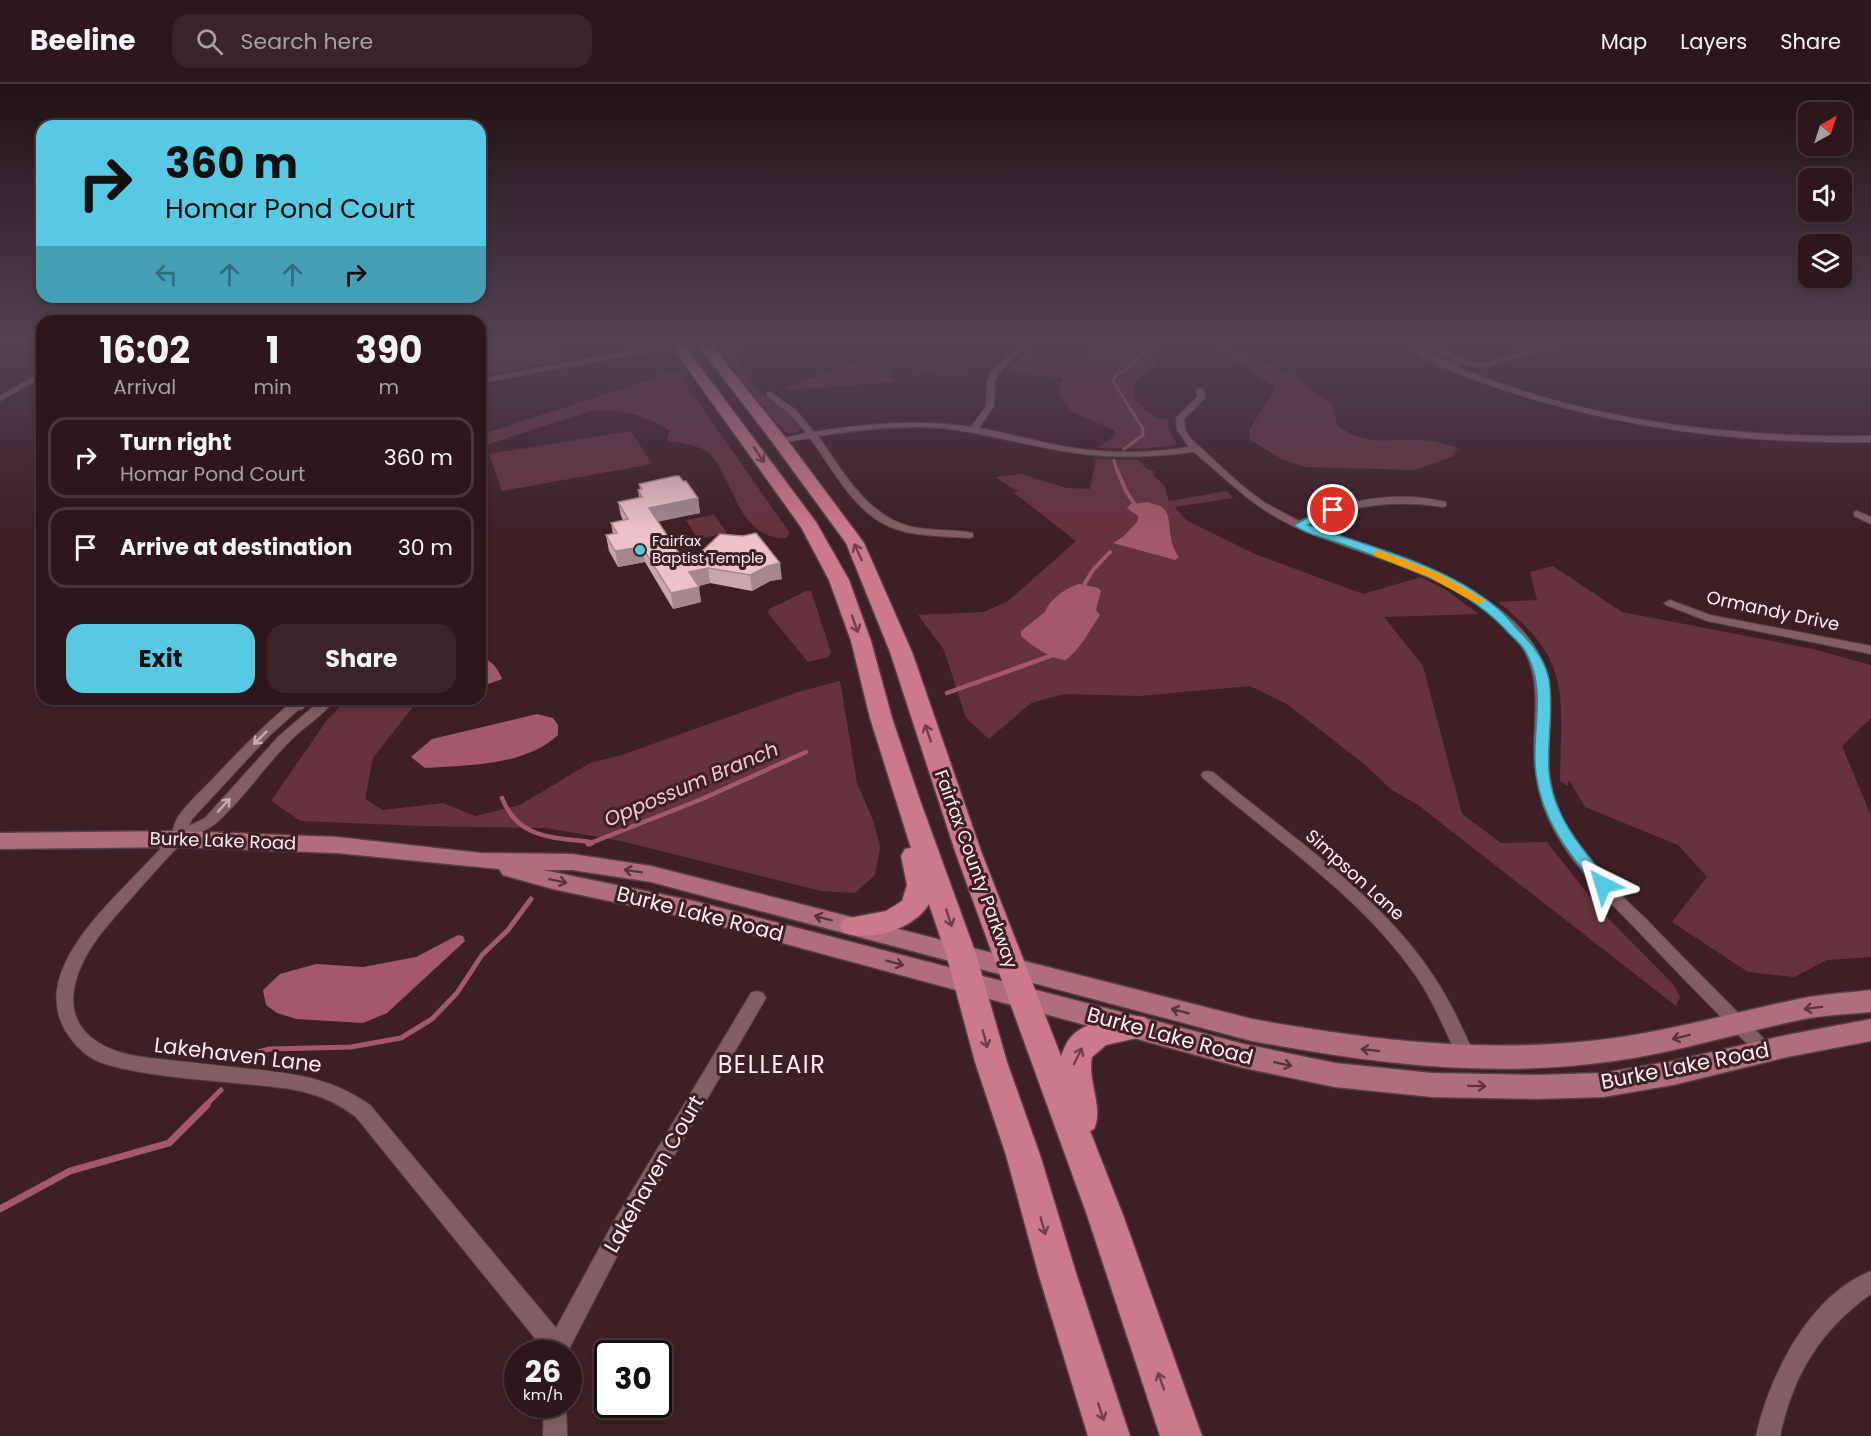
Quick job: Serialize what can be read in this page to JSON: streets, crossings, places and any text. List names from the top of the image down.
{
  "streets": {
    "highway": ["Fairfax County Parkway"],
    "main road": ["Burke Lake Road"],
    "street": [
      "Ormandy Drive",
      "Simpson Lane",
      "Lakehaven Lane",
      "Lakehaven Court"
    ]
  },
  "crossings": [
    ["Burke Lake Road", "Fairfax County Parkway"],
    ["Burke Lake Road", "Simpson Lane"],
    ["Burke Lake Road", "Lakehaven Lane"]
  ],
  "districts": ["BELLEAIR"],
  "water": ["Oppossum Branch"],
  "places": ["Fairfax Baptist Temple"],
  "north": "top right",
  "page": {
    "header": "Beeline",
    "search": "Search here",
    "nav": ["Map", "Layers", "Share"],
    "turn": ["360 m", "Homar Pond Court"],
    "eta": [
      "16:02",
      "Arrival",
      "1",
      "min",
      "390",
      "m"
    ],
    "list": [
      {
        "name": "Turn right",
        "note": "Homar Pond Court",
        "value": "360 m"
      },
      {
        "name": "Arrive at destination",
        "value": "30 m"
      }
    ],
    "buttons": ["Exit", "Share"],
    "speed": "26 km/h",
    "limit": "30"
  }
}
